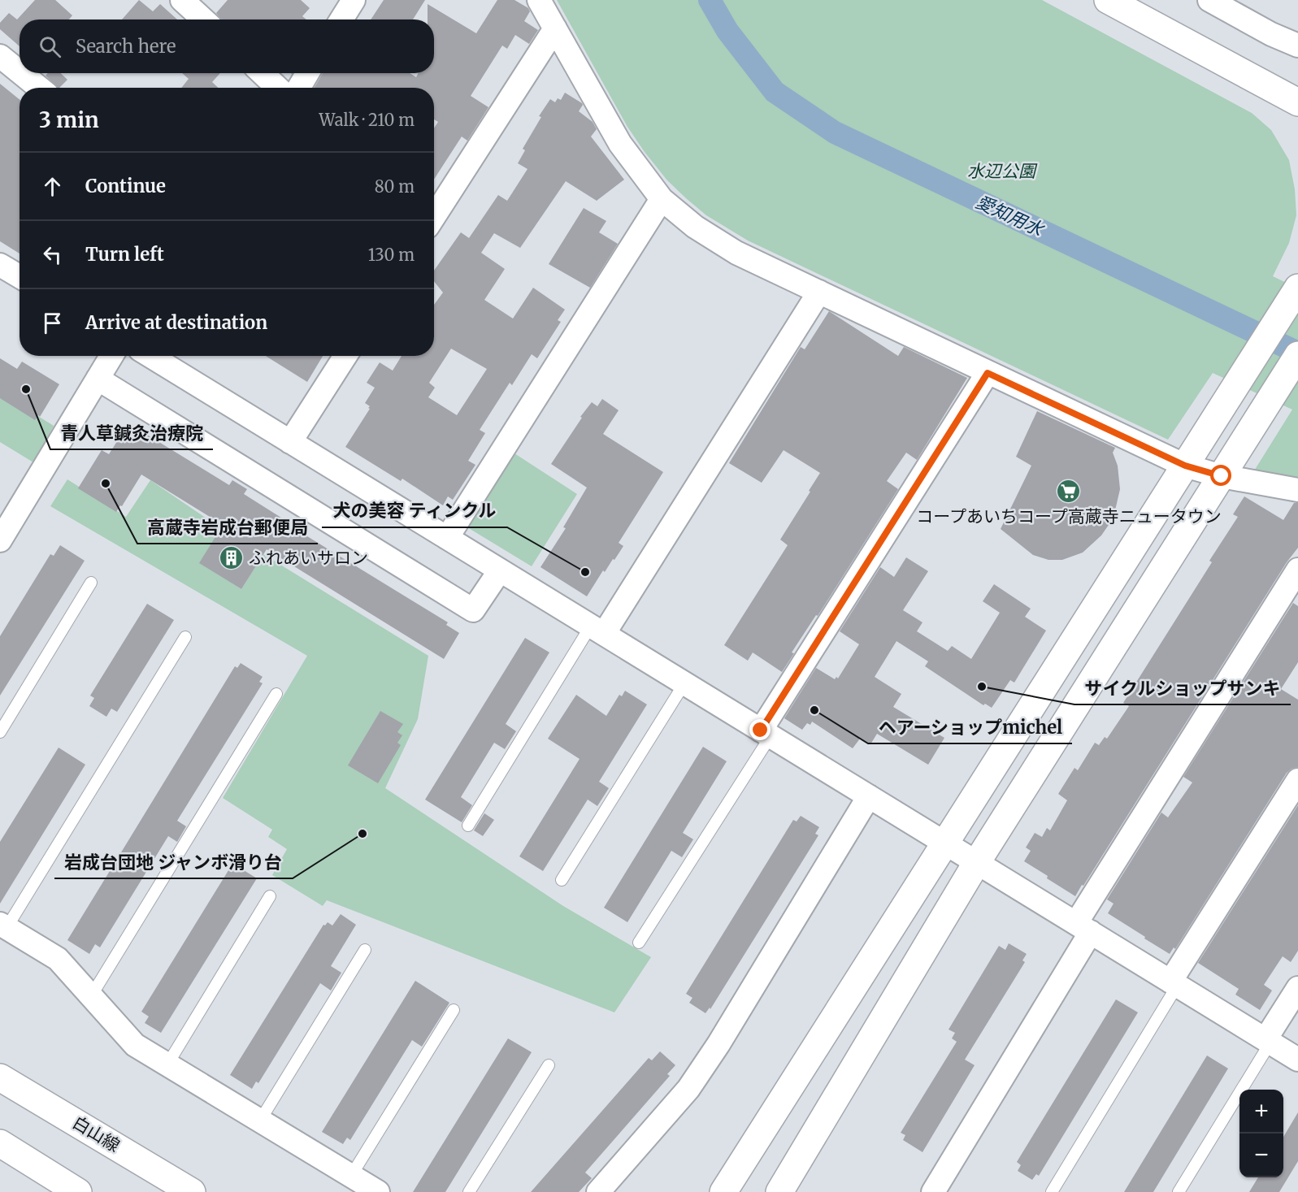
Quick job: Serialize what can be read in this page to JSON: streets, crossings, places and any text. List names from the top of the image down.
{
  "streets": {
    "street": ["白山線"]
  },
  "water": ["愛知用水"],
  "parks": ["水辺公園"],
  "places": {
    "other": [
      "青人草鍼灸治療院",
      "高蔵寺岩成台郵便局",
      "犬の美容 ティンクル",
      "サイクルショップサンキ",
      "ヘアーショップmichel",
      "岩成台団地 ジャンボ滑り台"
    ],
    "supermarket": ["コープあいちコープ高蔵寺ニュータウン"],
    "building": ["ふれあいサロン"]
  },
  "page": {
    "search": "Search here",
    "heading": ["3 min", "Walk · 210 m"],
    "list": [
      ["Continue", "80 m"],
      ["Turn left", "130 m"],
      "Arrive at destination"
    ],
    "map_buttons": ["+", "−"]
  }
}
